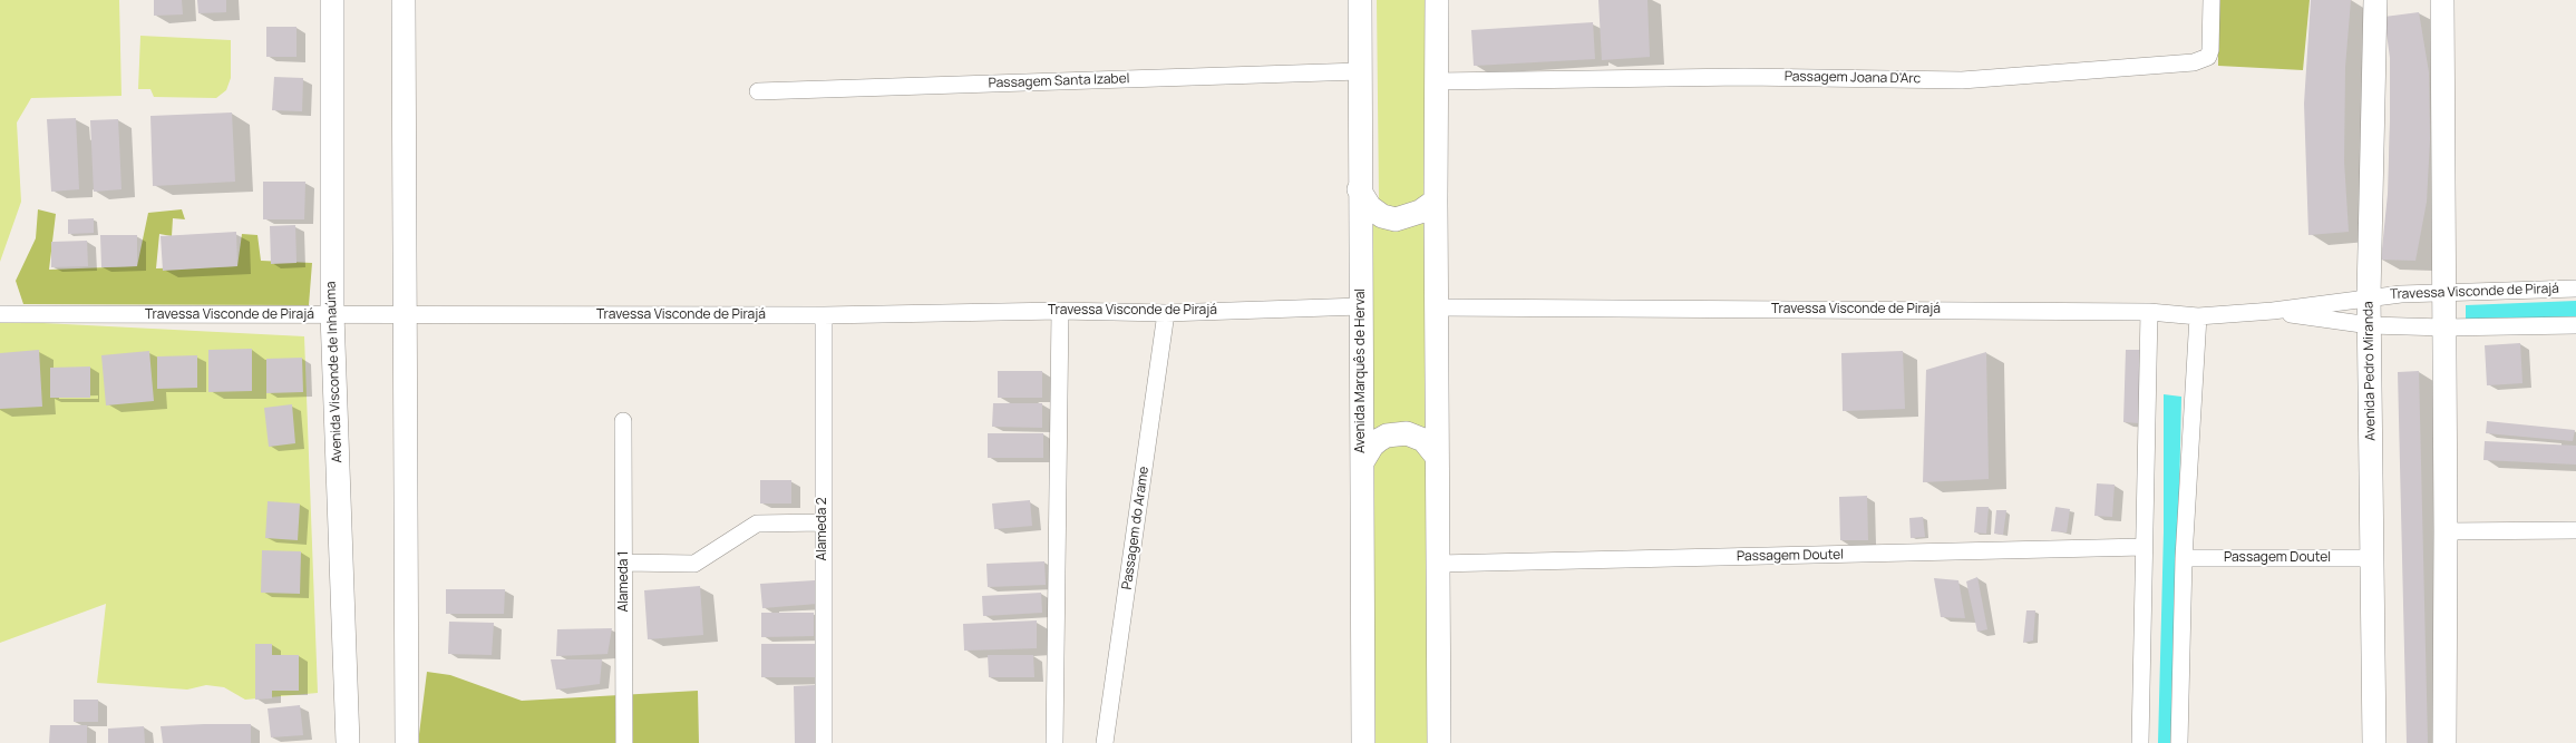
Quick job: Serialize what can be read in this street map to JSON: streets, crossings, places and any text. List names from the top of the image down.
{
  "streets": {
    "main road": ["Avenida Marquês de Herval", "Avenida Pedro Miranda", "Avenida Visconde de Inhaúma"],
    "street": [
      "Passagem Joana D'Arc",
      "Passagem Santa Izabel",
      "Travessa Visconde de Pirajá",
      "Passagem do Arame",
      "Alameda 2",
      "Passagem Doutel",
      "Alameda 1"
    ]
  },
  "crossings": [
    ["Passagem Santa Izabel", "Avenida Marquês de Herval"],
    ["Travessa Visconde de Pirajá", "Avenida Marquês de Herval"],
    ["Travessa Visconde de Pirajá", "Avenida Pedro Miranda"],
    ["Travessa Visconde de Pirajá", "Avenida Visconde de Inhaúma"],
    ["Travessa Visconde de Pirajá", "Passagem do Arame"],
    ["Travessa Visconde de Pirajá", "Alameda 2"],
    ["Avenida Pedro Miranda", "Passagem Doutel"]
  ]
}
